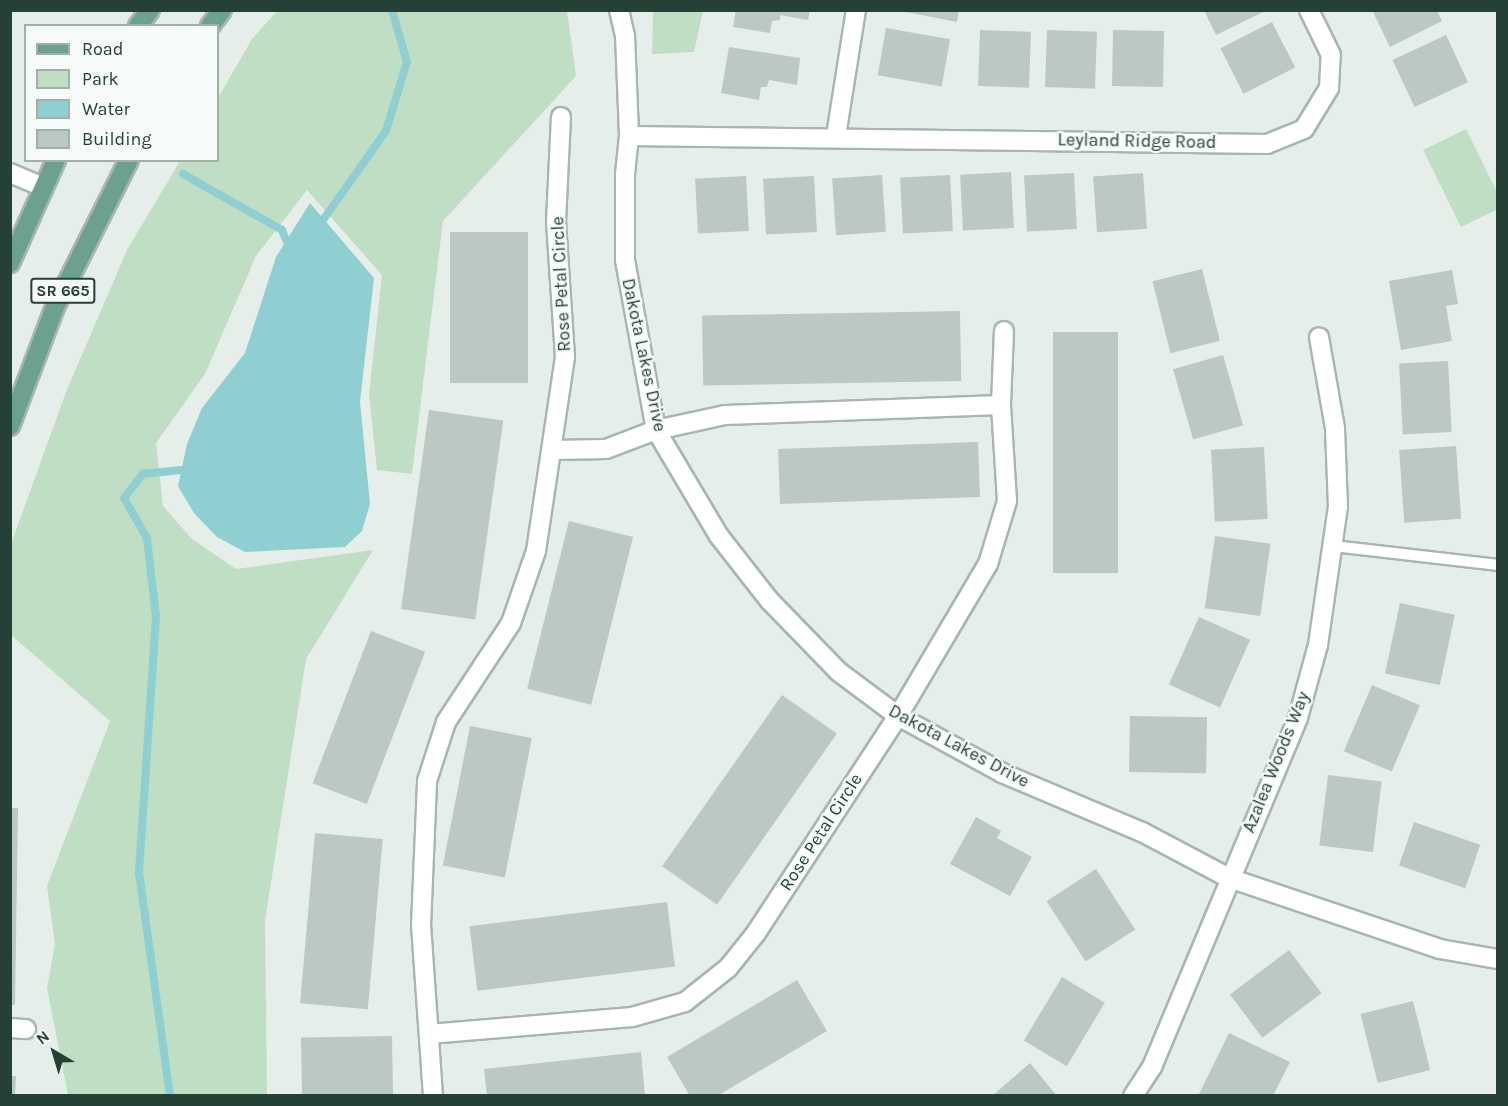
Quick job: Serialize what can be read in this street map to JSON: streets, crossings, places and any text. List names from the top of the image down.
{
  "streets": {
    "main road": ["SR 665"],
    "street": [
      "Leyland Ridge Road",
      "Rose Petal Circle",
      "Dakota Lakes Drive",
      "Azalea Woods Way"
    ]
  },
  "crossings": [
    ["Leyland Ridge Road", "Dakota Lakes Drive"],
    ["Rose Petal Circle", "Dakota Lakes Drive"],
    ["Dakota Lakes Drive", "Azalea Woods Way"]
  ],
  "legend": [
    "Road",
    "Park",
    "Water",
    "Building"
  ],
  "north": "top left"
}
